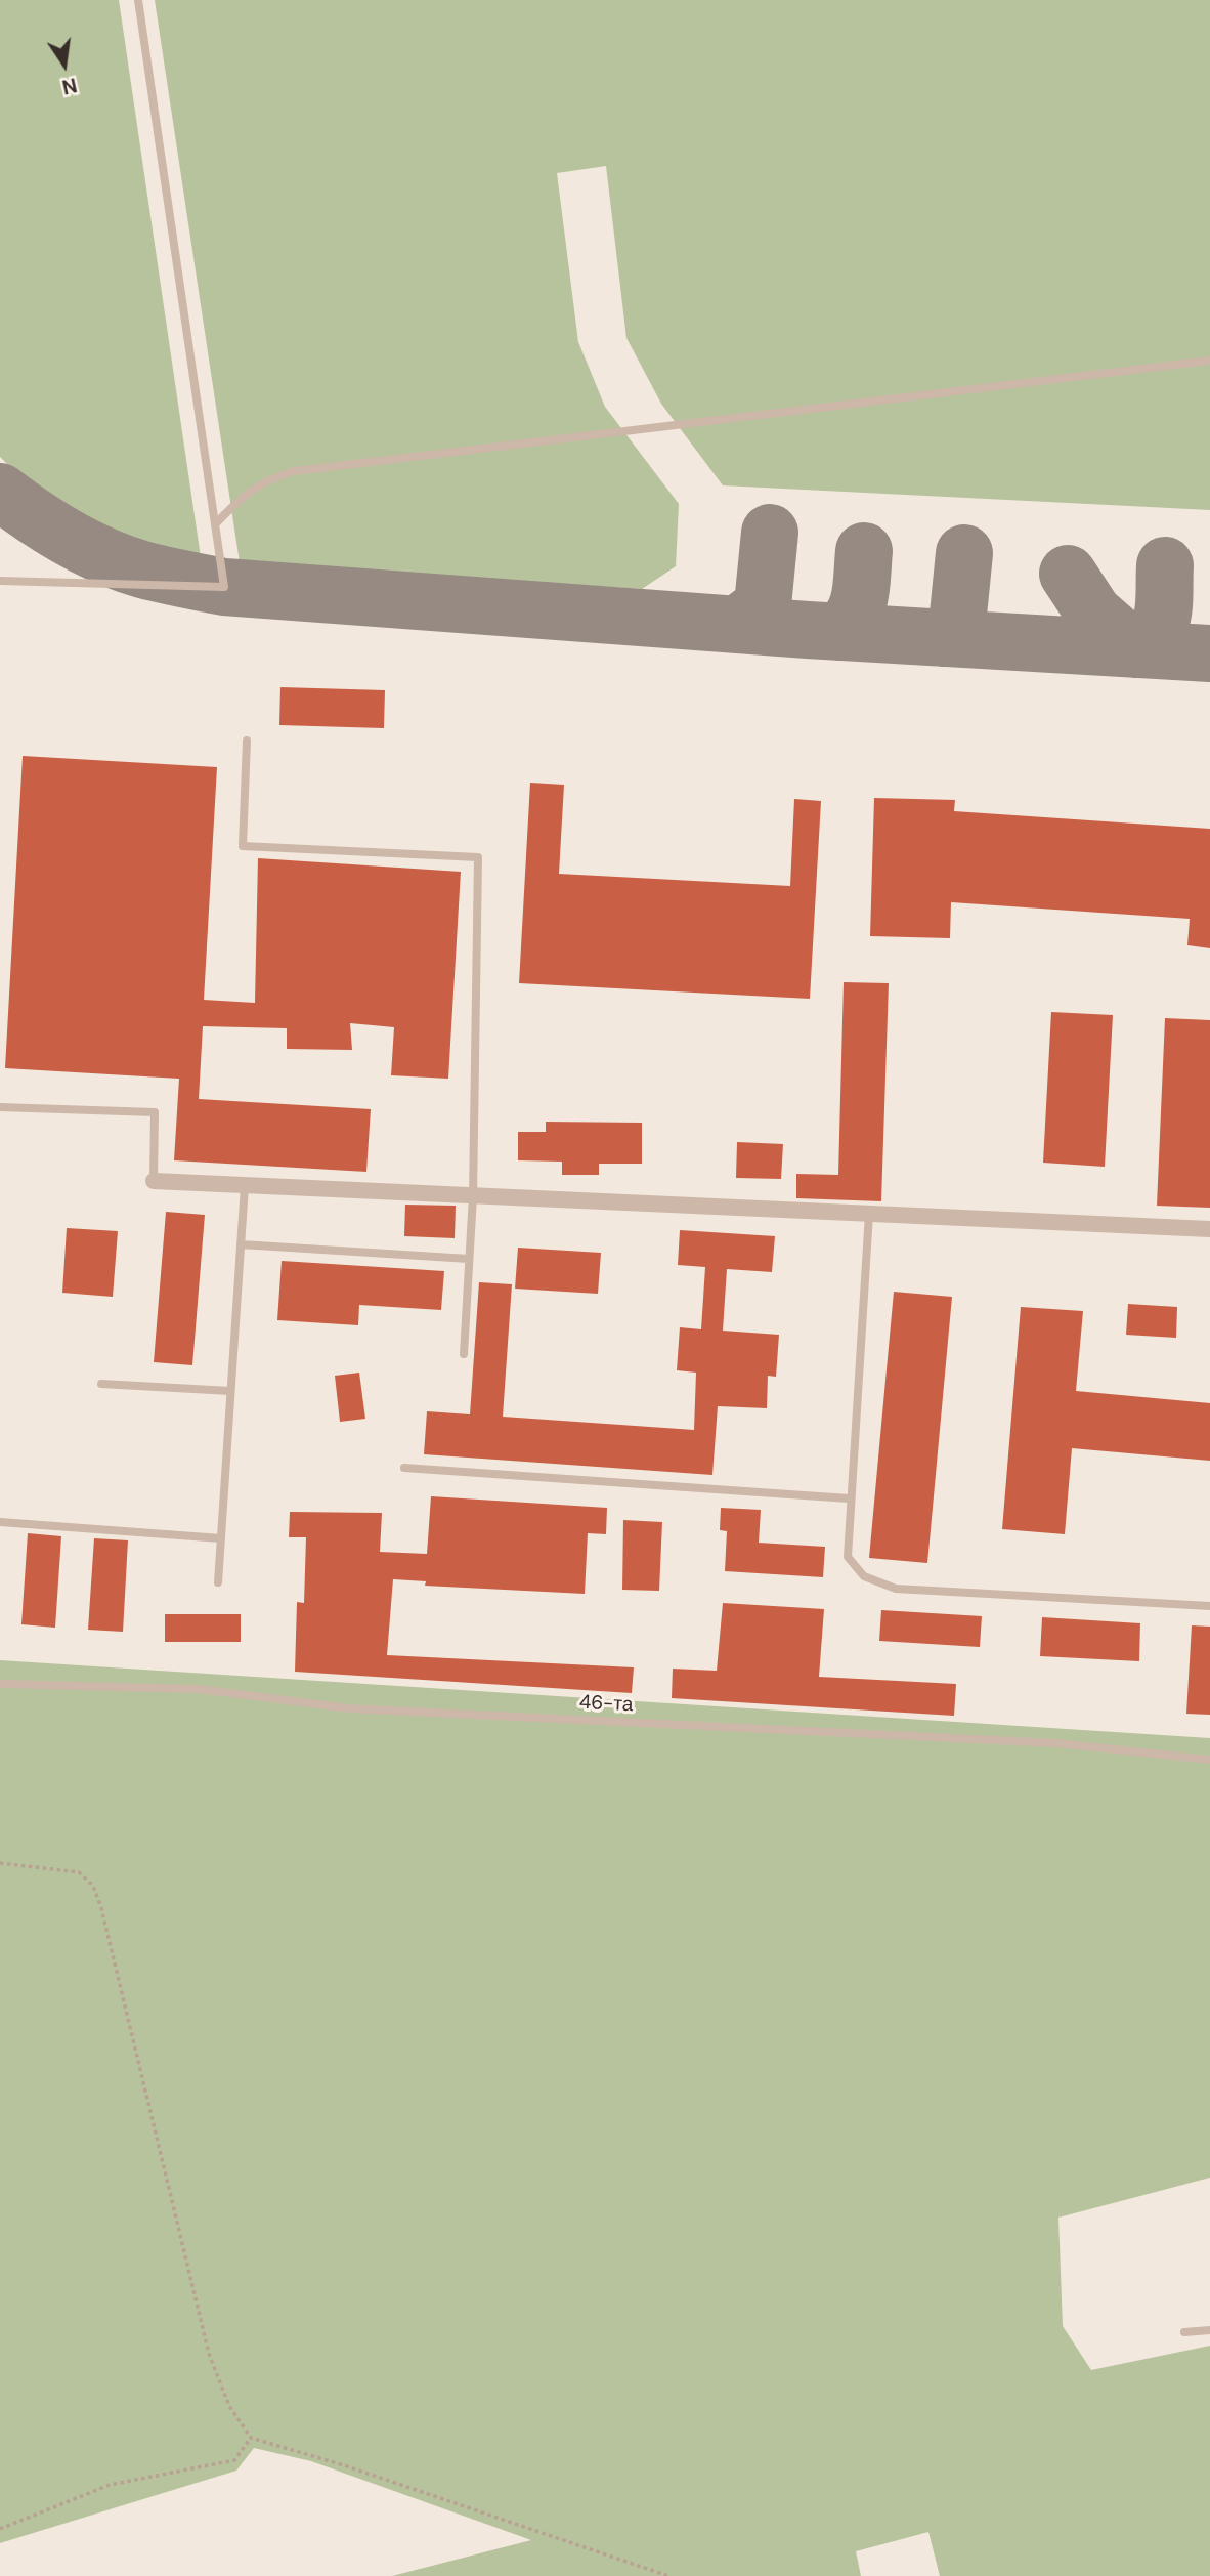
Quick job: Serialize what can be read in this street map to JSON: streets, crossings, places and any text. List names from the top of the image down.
{
  "streets": {
    "lane": ["46-та"]
  },
  "north": "bottom"
}
